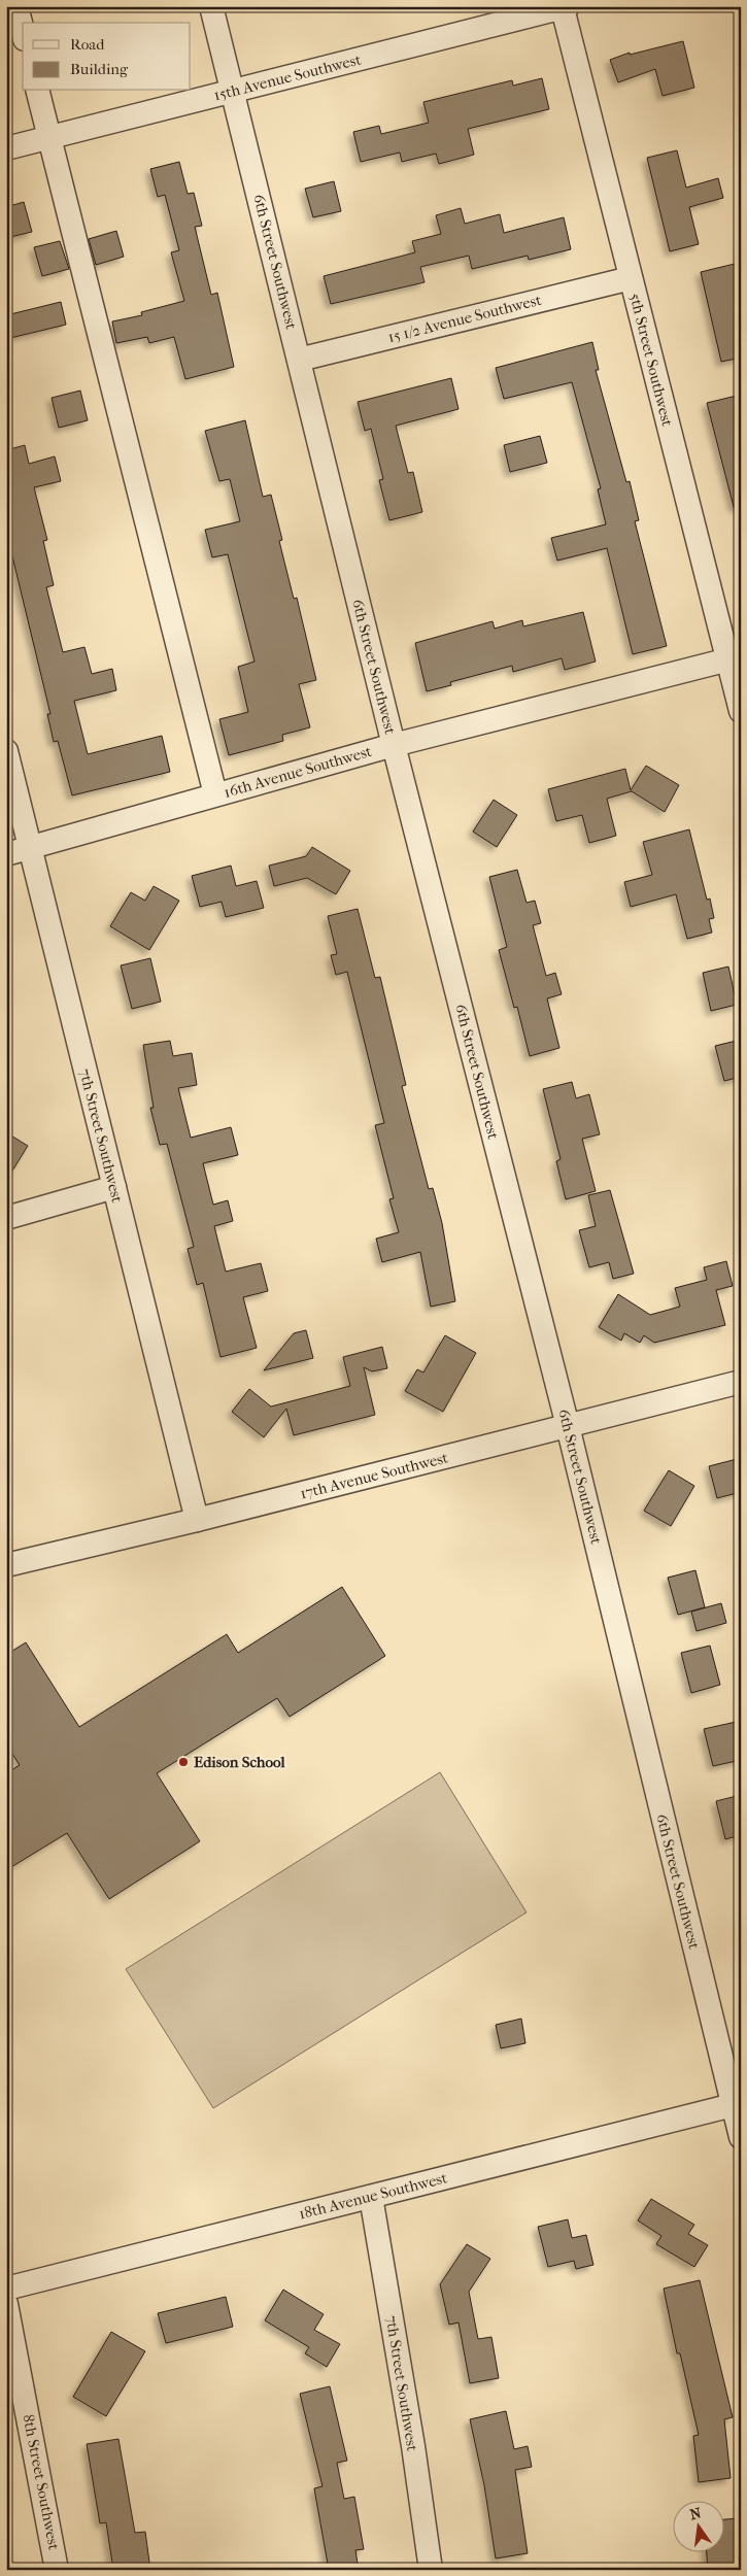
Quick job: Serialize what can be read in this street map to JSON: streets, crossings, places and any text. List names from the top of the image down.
{
  "streets": {
    "street": [
      "15th Avenue Southwest",
      "6th Street Southwest",
      "15 1/2 Avenue Southwest",
      "5th Street Southwest",
      "16th Avenue Southwest",
      "7th Street Southwest",
      "17th Avenue Southwest",
      "18th Avenue Southwest",
      "8th Street Southwest"
    ]
  },
  "crossings": [
    ["15th Avenue Southwest", "6th Street Southwest"],
    ["15th Avenue Southwest", "5th Street Southwest"],
    ["6th Street Southwest", "15 1/2 Avenue Southwest"],
    ["6th Street Southwest", "16th Avenue Southwest"],
    ["6th Street Southwest", "17th Avenue Southwest"],
    ["6th Street Southwest", "18th Avenue Southwest"],
    ["15 1/2 Avenue Southwest", "5th Street Southwest"],
    ["5th Street Southwest", "16th Avenue Southwest"],
    ["16th Avenue Southwest", "7th Street Southwest"],
    ["7th Street Southwest", "17th Avenue Southwest"],
    ["7th Street Southwest", "18th Avenue Southwest"]
  ],
  "places": ["Edison School"],
  "legend": ["Road", "Building"],
  "north": "top"
}
